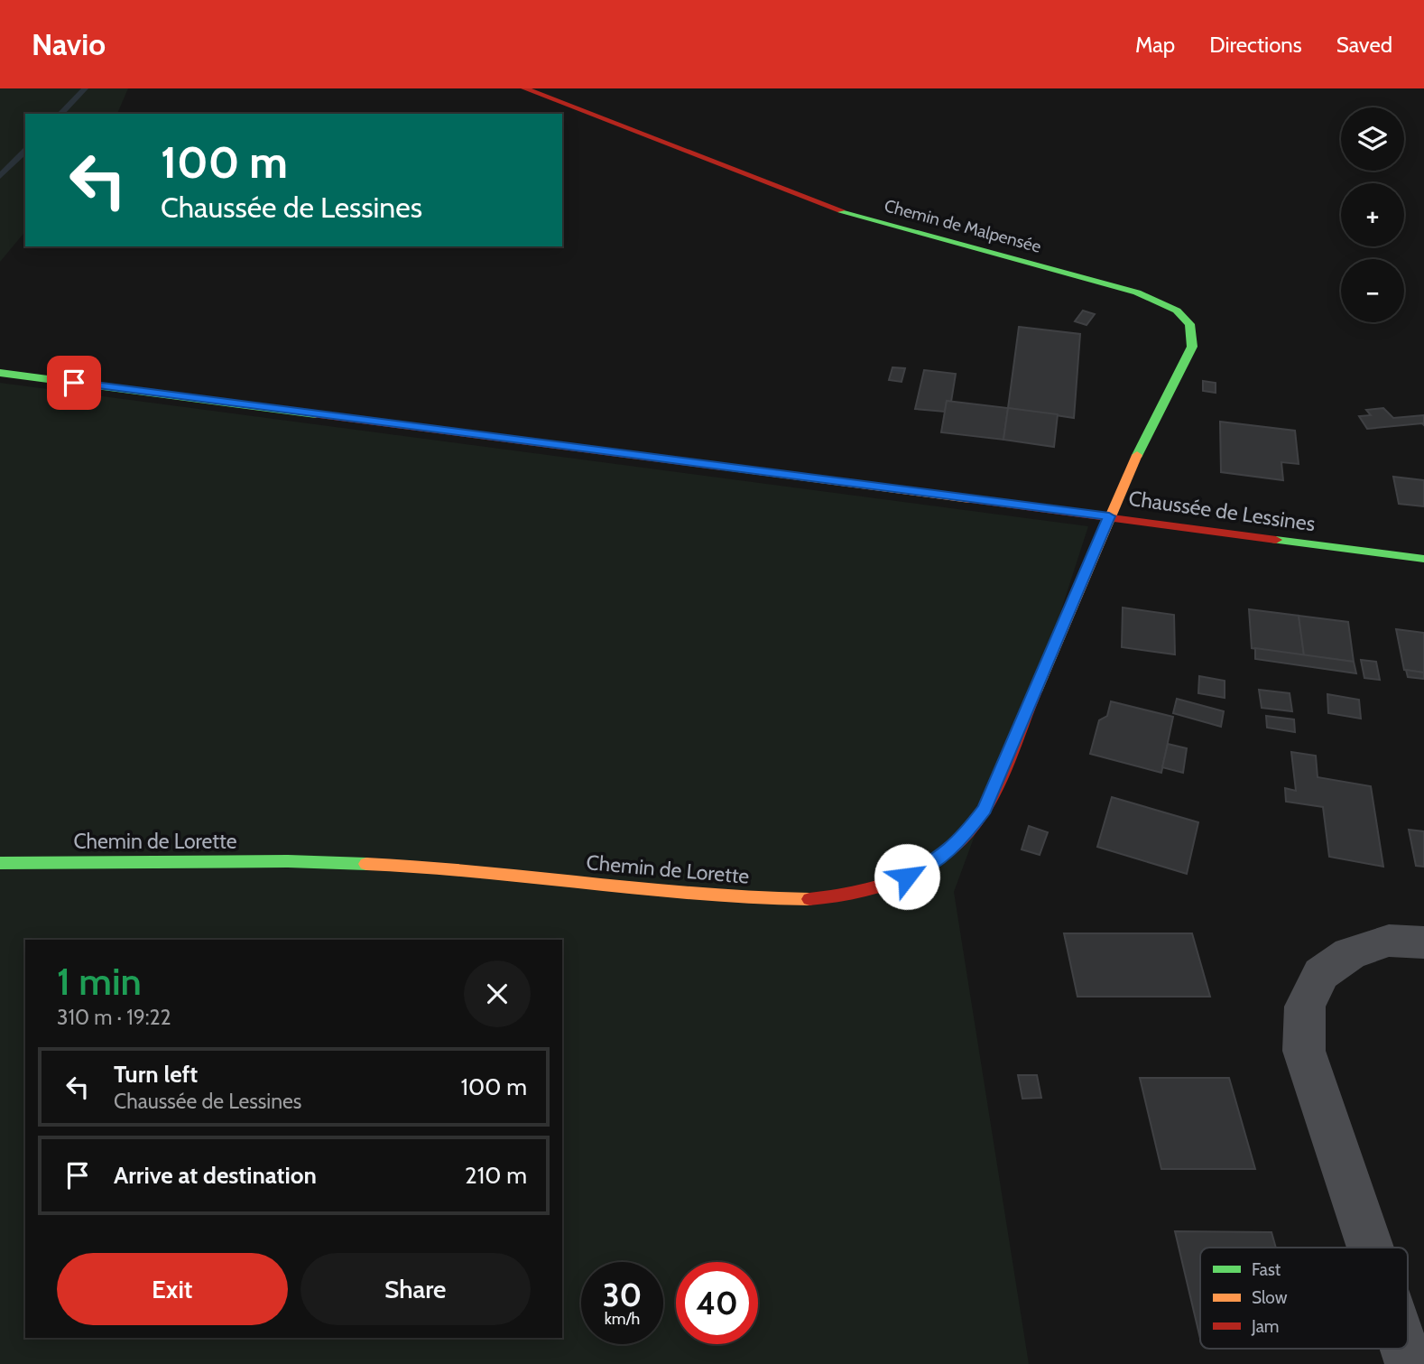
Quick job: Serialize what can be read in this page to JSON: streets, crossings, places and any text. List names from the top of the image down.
{
  "streets": {
    "street": ["Chemin de Malpensée", "Chaussée de Lessines", "Chemin de Lorette"]
  },
  "crossings": [
    ["Chemin de Malpensée", "Chaussée de Lessines"],
    ["Chemin de Malpensée", "Chemin de Lorette"],
    ["Chaussée de Lessines", "Chemin de Lorette"]
  ],
  "legend": ["Fast", "Slow", "Jam"],
  "page": {
    "header": "Navio",
    "nav": ["Map", "Directions", "Saved"],
    "map_buttons": ["+", "−"],
    "turn": ["100 m", "Chaussée de Lessines"],
    "heading": ["1 min", "310 m · 19:22"],
    "list": [
      {
        "name": "Turn left",
        "note": "Chaussée de Lessines",
        "value": "100 m"
      },
      {
        "name": "Arrive at destination",
        "value": "210 m"
      }
    ],
    "buttons": ["Exit", "Share"],
    "speed": "30 km/h",
    "limit": "40"
  }
}
